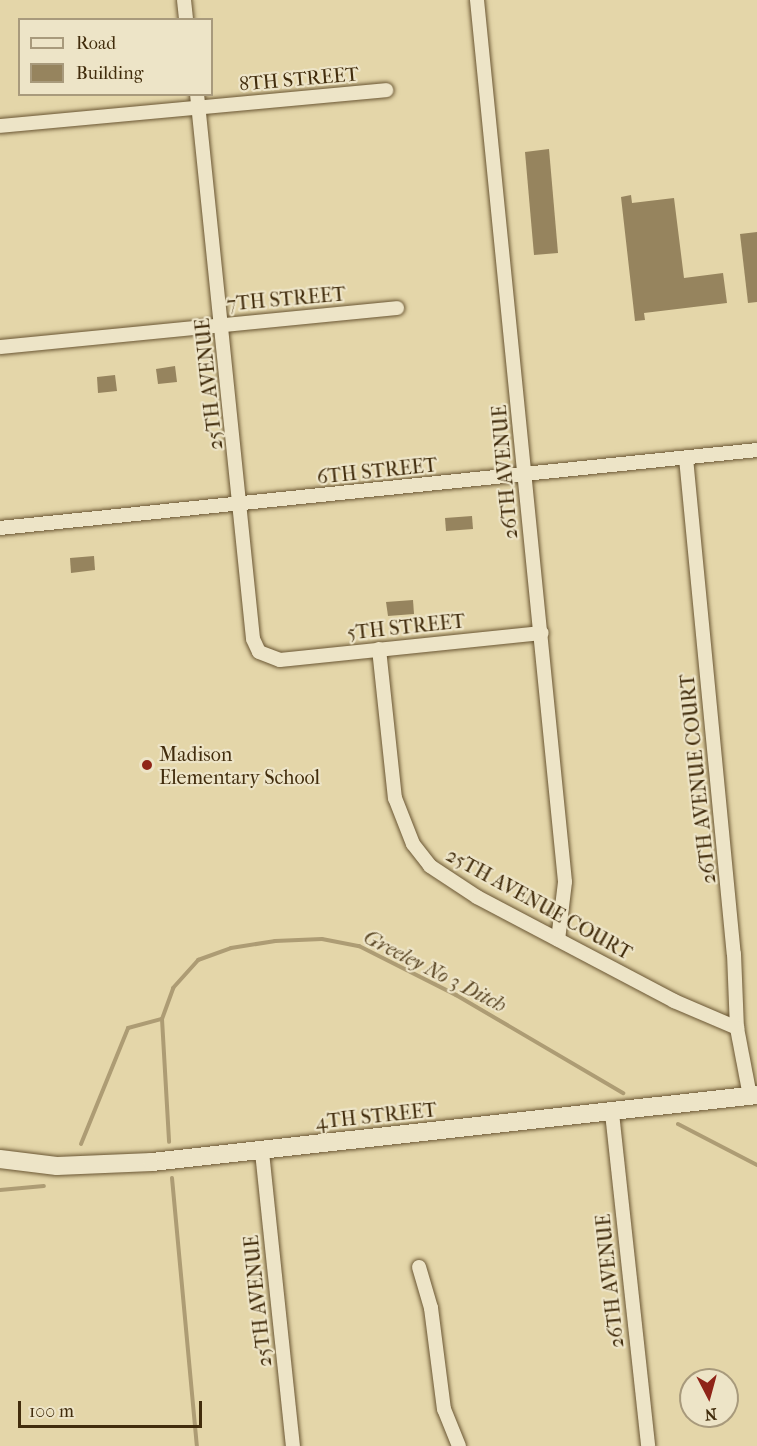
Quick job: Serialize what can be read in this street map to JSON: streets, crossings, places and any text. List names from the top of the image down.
{
  "streets": {
    "main road": ["4TH STREET"],
    "street": [
      "8TH STREET",
      "7TH STREET",
      "25TH AVENUE",
      "6TH STREET",
      "26TH AVENUE",
      "5TH STREET",
      "26TH AVENUE COURT",
      "25TH AVENUE COURT"
    ]
  },
  "crossings": [
    ["8TH STREET", "25TH AVENUE"],
    ["7TH STREET", "25TH AVENUE"],
    ["25TH AVENUE", "6TH STREET"],
    ["25TH AVENUE", "5TH STREET"],
    ["25TH AVENUE", "4TH STREET"],
    ["6TH STREET", "26TH AVENUE"],
    ["6TH STREET", "26TH AVENUE COURT"],
    ["26TH AVENUE", "5TH STREET"],
    ["26TH AVENUE", "25TH AVENUE COURT"],
    ["26TH AVENUE", "4TH STREET"],
    ["5TH STREET", "25TH AVENUE COURT"],
    ["26TH AVENUE COURT", "25TH AVENUE COURT"],
    ["26TH AVENUE COURT", "4TH STREET"]
  ],
  "water": ["Greeley No 3 Ditch"],
  "places": ["Madison Elementary School"],
  "legend": ["Road", "Building"],
  "scale_bar": "100 m",
  "north": "bottom"
}
